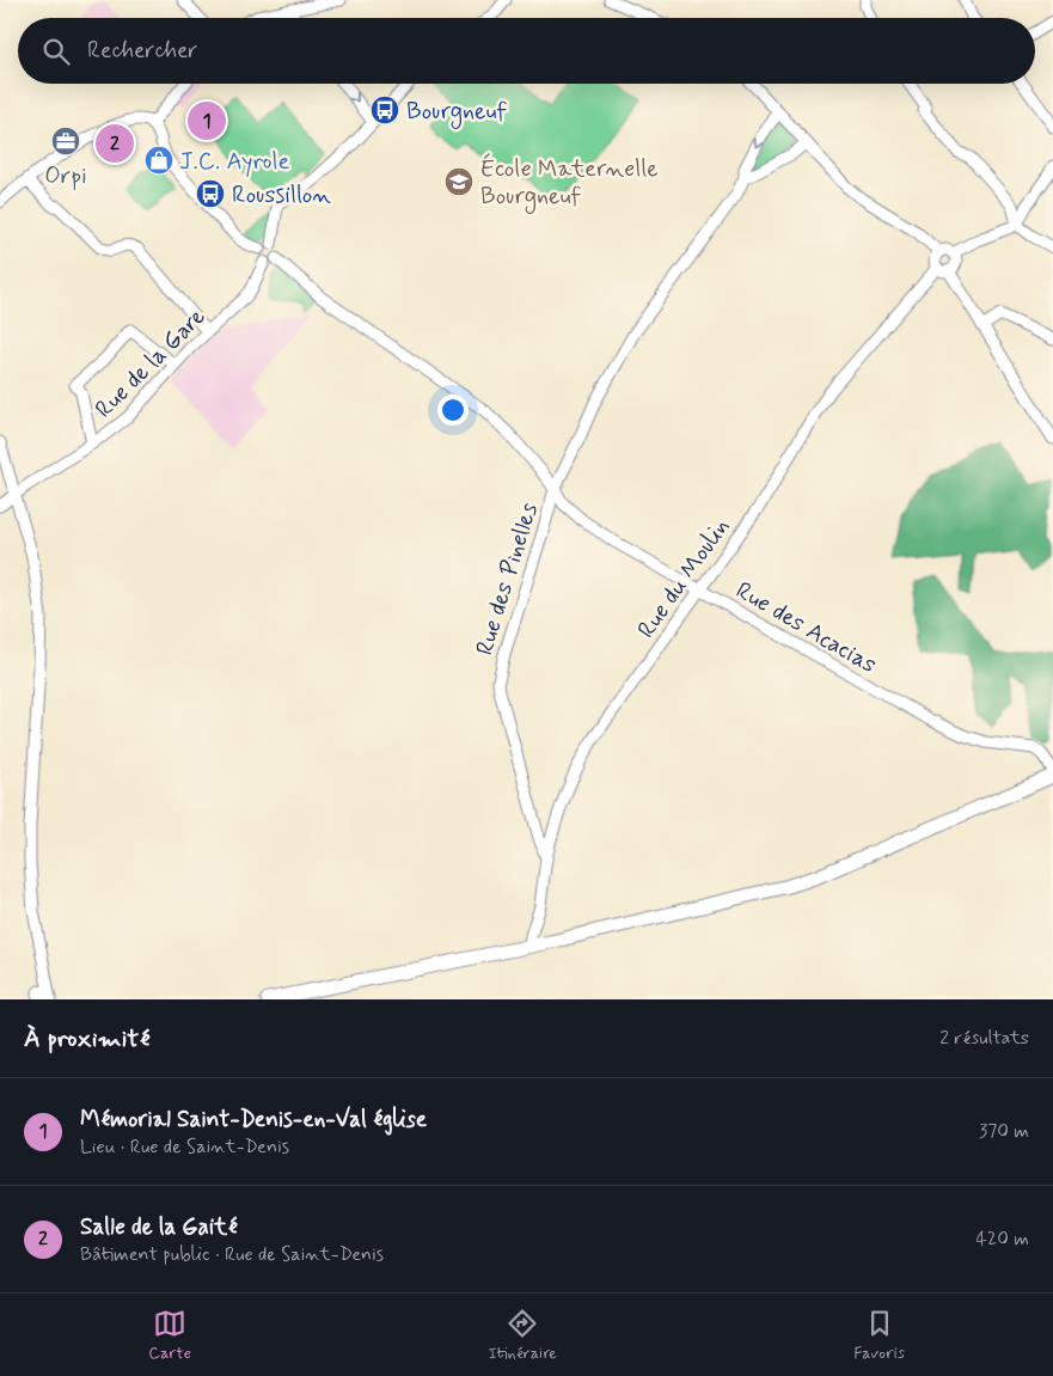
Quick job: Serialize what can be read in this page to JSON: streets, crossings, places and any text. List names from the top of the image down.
{
  "streets": {
    "street": [
      "Rue de la Gare",
      "Rue du Moulin",
      "Rue des Pinelles",
      "Rue des Acacias"
    ]
  },
  "crossings": [
    ["Rue de la Gare", "Rue des Pinelles"],
    ["Rue du Moulin", "Rue des Pinelles"],
    ["Rue du Moulin", "Rue des Acacias"],
    ["Rue des Pinelles", "Rue des Acacias"]
  ],
  "places": {
    "bus stop": ["Bourgneuf", "Roussillon"],
    "office": ["Orpi"],
    "shop": ["J.C. Ayrole"],
    "school or university": ["École Maternelle Bourgneuf"]
  },
  "page": {
    "search": "Rechercher",
    "pins": ["1", "2"],
    "heading": ["À proximité", "2 résultats"],
    "list": [
      {
        "mark": "1",
        "name": "Mémorial Saint-Denis-en-Val église",
        "note": "Lieu · Rue de Saint-Denis",
        "value": "370 m"
      },
      {
        "mark": "2",
        "name": "Salle de la Gaité",
        "note": "Bâtiment public · Rue de Saint-Denis",
        "value": "420 m"
      }
    ],
    "nav": ["Carte", "Itinéraire", "Favoris"]
  }
}
